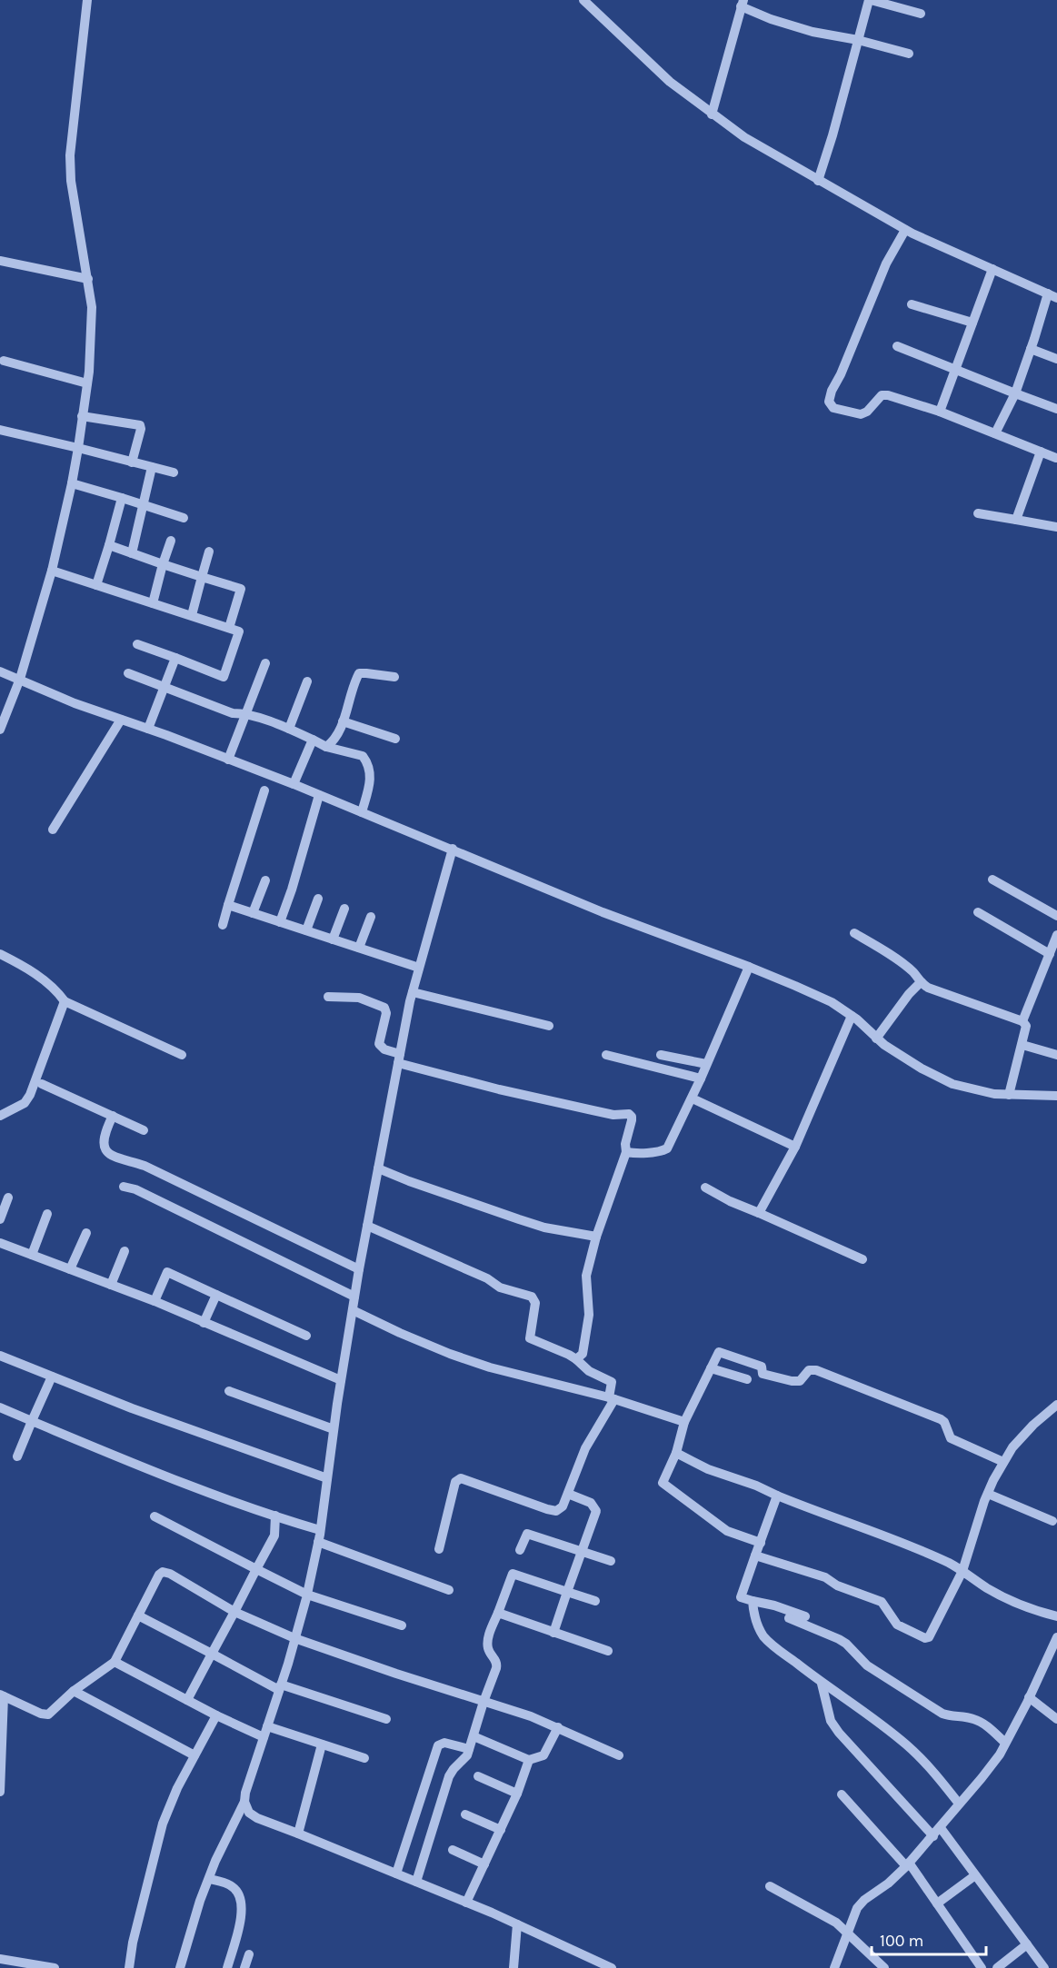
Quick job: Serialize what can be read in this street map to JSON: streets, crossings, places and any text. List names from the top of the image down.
{
  "scale_bar": "100 m"
}
